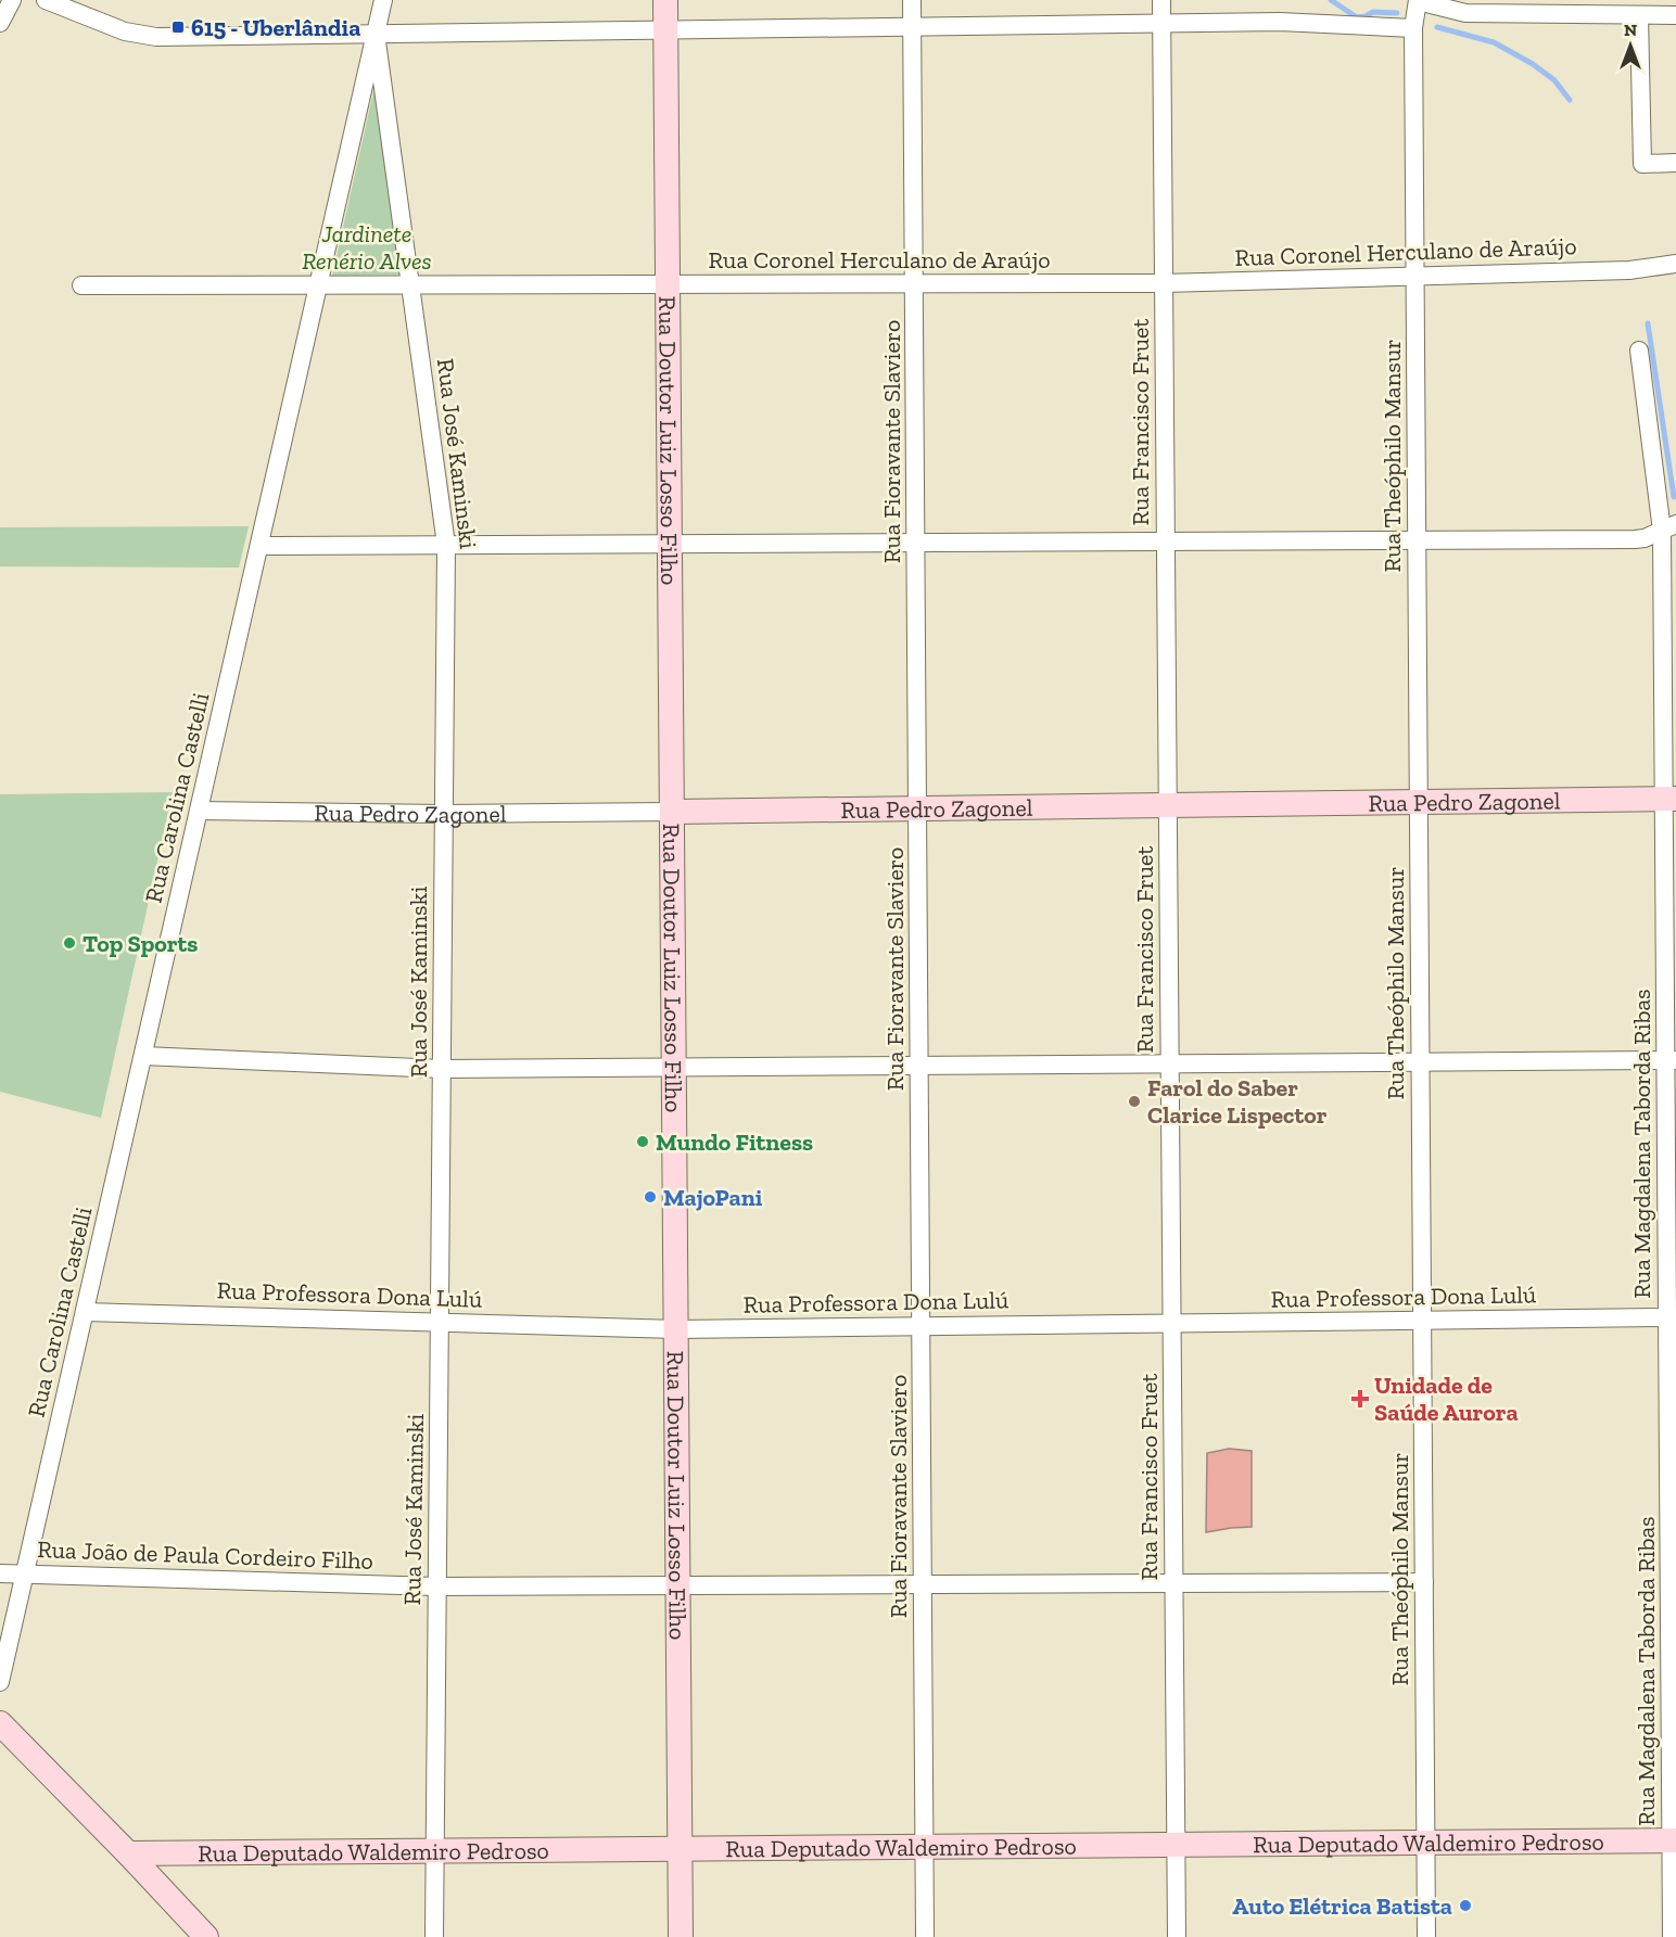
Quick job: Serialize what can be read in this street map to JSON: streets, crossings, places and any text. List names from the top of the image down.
{
  "streets": {
    "street": [
      "Rua Coronel Herculano de Araújo",
      "Rua Francisco Fruet",
      "Rua Doutor Luiz Losso Filho",
      "Rua Fioravante Slaviero",
      "Rua José Kaminski",
      "Rua Theóphilo Mansur",
      "Rua Carolina Castelli",
      "Rua Pedro Zagonel",
      "Rua Magdalena Taborda Ribas",
      "Rua Professora Dona Lulú",
      "Rua João de Paula Cordeiro Filho",
      "Rua Deputado Waldemiro Pedroso"
    ]
  },
  "crossings": [
    ["Rua Coronel Herculano de Araújo", "Rua Francisco Fruet"],
    ["Rua Coronel Herculano de Araújo", "Rua Doutor Luiz Losso Filho"],
    ["Rua Coronel Herculano de Araújo", "Rua Fioravante Slaviero"],
    ["Rua Coronel Herculano de Araújo", "Rua José Kaminski"],
    ["Rua Coronel Herculano de Araújo", "Rua Theóphilo Mansur"],
    ["Rua Coronel Herculano de Araújo", "Rua Carolina Castelli"],
    ["Rua Francisco Fruet", "Rua Pedro Zagonel"],
    ["Rua Francisco Fruet", "Rua Professora Dona Lulú"],
    ["Rua Francisco Fruet", "Rua João de Paula Cordeiro Filho"],
    ["Rua Francisco Fruet", "Rua Deputado Waldemiro Pedroso"],
    ["Rua Doutor Luiz Losso Filho", "Rua Pedro Zagonel"],
    ["Rua Doutor Luiz Losso Filho", "Rua Professora Dona Lulú"],
    ["Rua Doutor Luiz Losso Filho", "Rua João de Paula Cordeiro Filho"],
    ["Rua Doutor Luiz Losso Filho", "Rua Deputado Waldemiro Pedroso"],
    ["Rua Fioravante Slaviero", "Rua Pedro Zagonel"],
    ["Rua Fioravante Slaviero", "Rua Professora Dona Lulú"],
    ["Rua Fioravante Slaviero", "Rua João de Paula Cordeiro Filho"],
    ["Rua Fioravante Slaviero", "Rua Deputado Waldemiro Pedroso"],
    ["Rua José Kaminski", "Rua Carolina Castelli"],
    ["Rua José Kaminski", "Rua Pedro Zagonel"],
    ["Rua José Kaminski", "Rua Professora Dona Lulú"],
    ["Rua José Kaminski", "Rua João de Paula Cordeiro Filho"],
    ["Rua José Kaminski", "Rua Deputado Waldemiro Pedroso"],
    ["Rua Theóphilo Mansur", "Rua Pedro Zagonel"],
    ["Rua Theóphilo Mansur", "Rua Professora Dona Lulú"],
    ["Rua Theóphilo Mansur", "Rua João de Paula Cordeiro Filho"],
    ["Rua Theóphilo Mansur", "Rua Deputado Waldemiro Pedroso"],
    ["Rua Carolina Castelli", "Rua Pedro Zagonel"],
    ["Rua Carolina Castelli", "Rua Professora Dona Lulú"],
    ["Rua Carolina Castelli", "Rua João de Paula Cordeiro Filho"],
    ["Rua Pedro Zagonel", "Rua Magdalena Taborda Ribas"],
    ["Rua Magdalena Taborda Ribas", "Rua Professora Dona Lulú"],
    ["Rua Magdalena Taborda Ribas", "Rua Deputado Waldemiro Pedroso"]
  ],
  "parks": ["Jardinete Renério Alves"],
  "places": {
    "transit": ["615 - Uberlândia"],
    "other": [
      "Top Sports",
      "Farol do Saber Clarice Lispector",
      "Mundo Fitness",
      "MajoPani",
      "Auto Elétrica Batista"
    ],
    "health": ["Unidade de Saúde Aurora"]
  },
  "north": "top"
}
